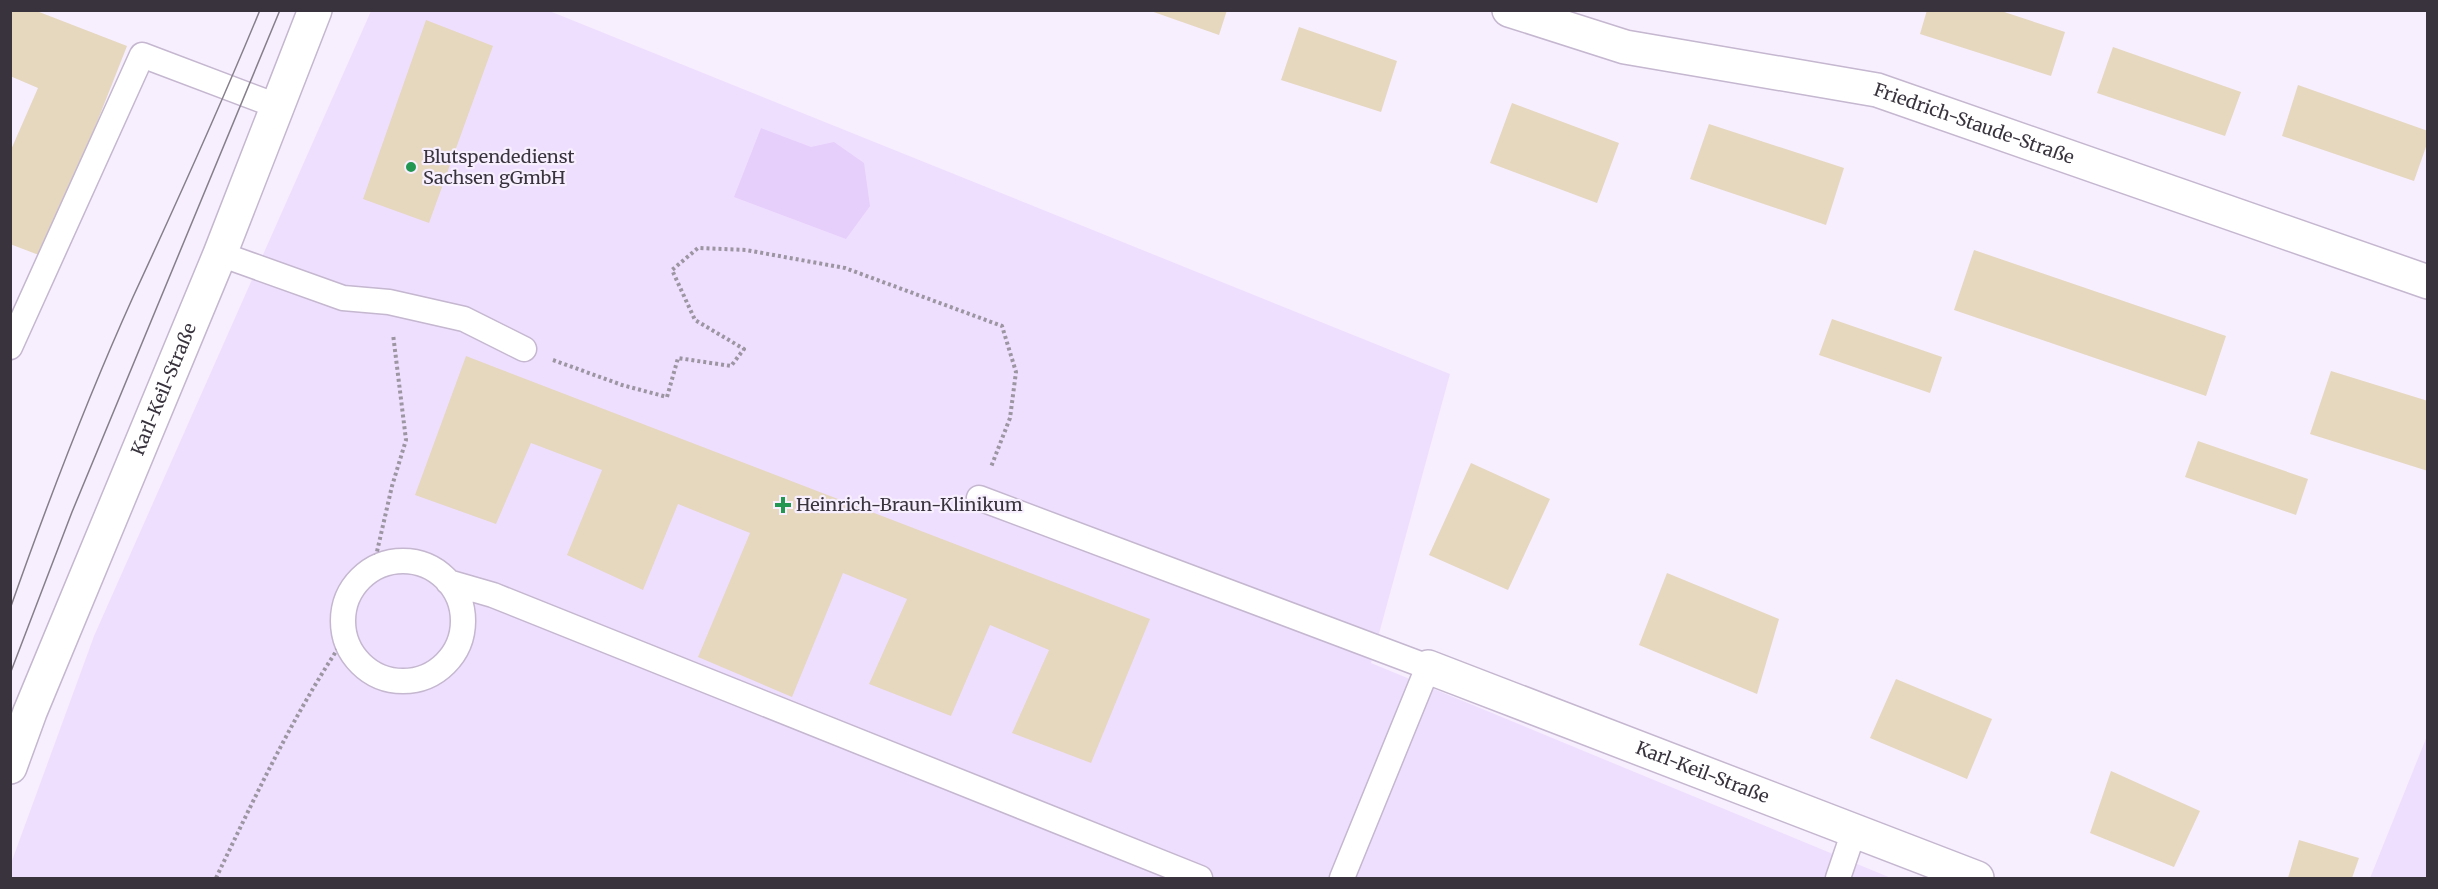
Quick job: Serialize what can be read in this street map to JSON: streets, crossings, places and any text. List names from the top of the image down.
{
  "streets": {
    "street": ["Friedrich-Staude-Straße", "Karl-Keil-Straße"]
  },
  "places": {
    "other": ["Blutspendedienst Sachsen gGmbH"],
    "health": ["Heinrich-Braun-Klinikum"]
  }
}
